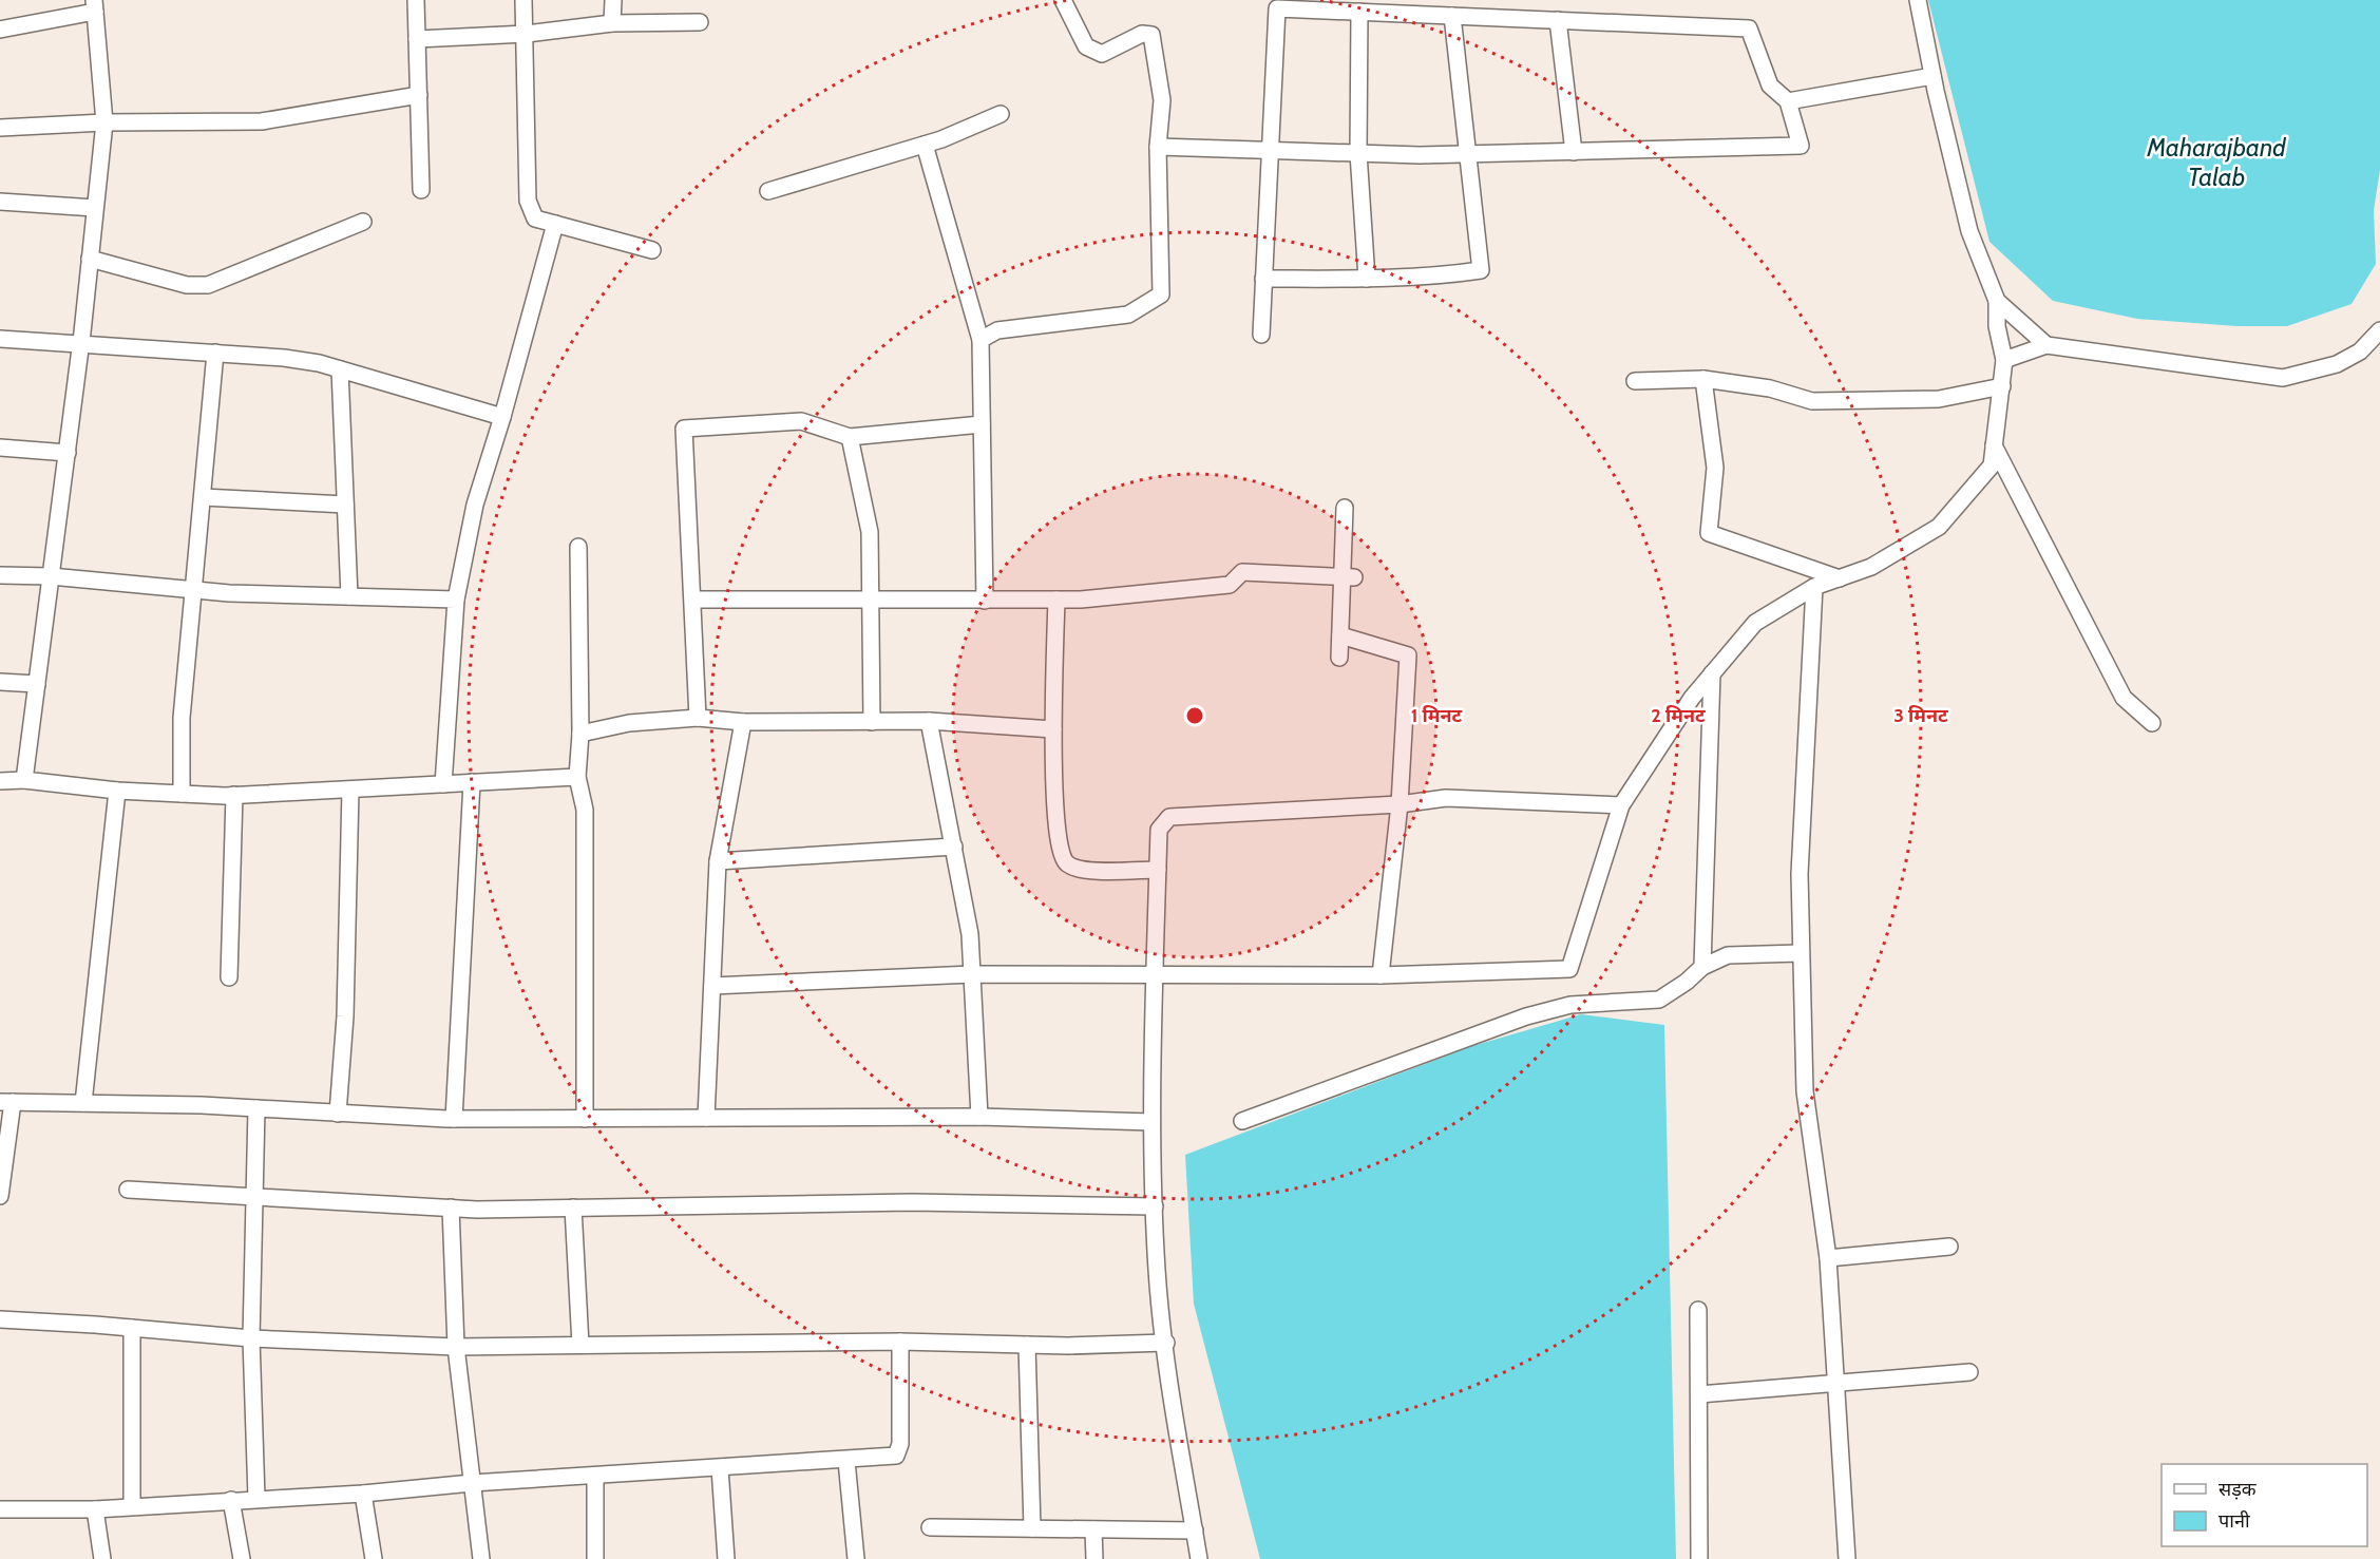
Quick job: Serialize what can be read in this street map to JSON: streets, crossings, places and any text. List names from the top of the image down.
{
  "water": ["Maharajband Talab"],
  "legend": ["सड़क", "पानी"],
  "rings": ["1 मिनट", "2 मिनट", "3 मिनट"]
}
